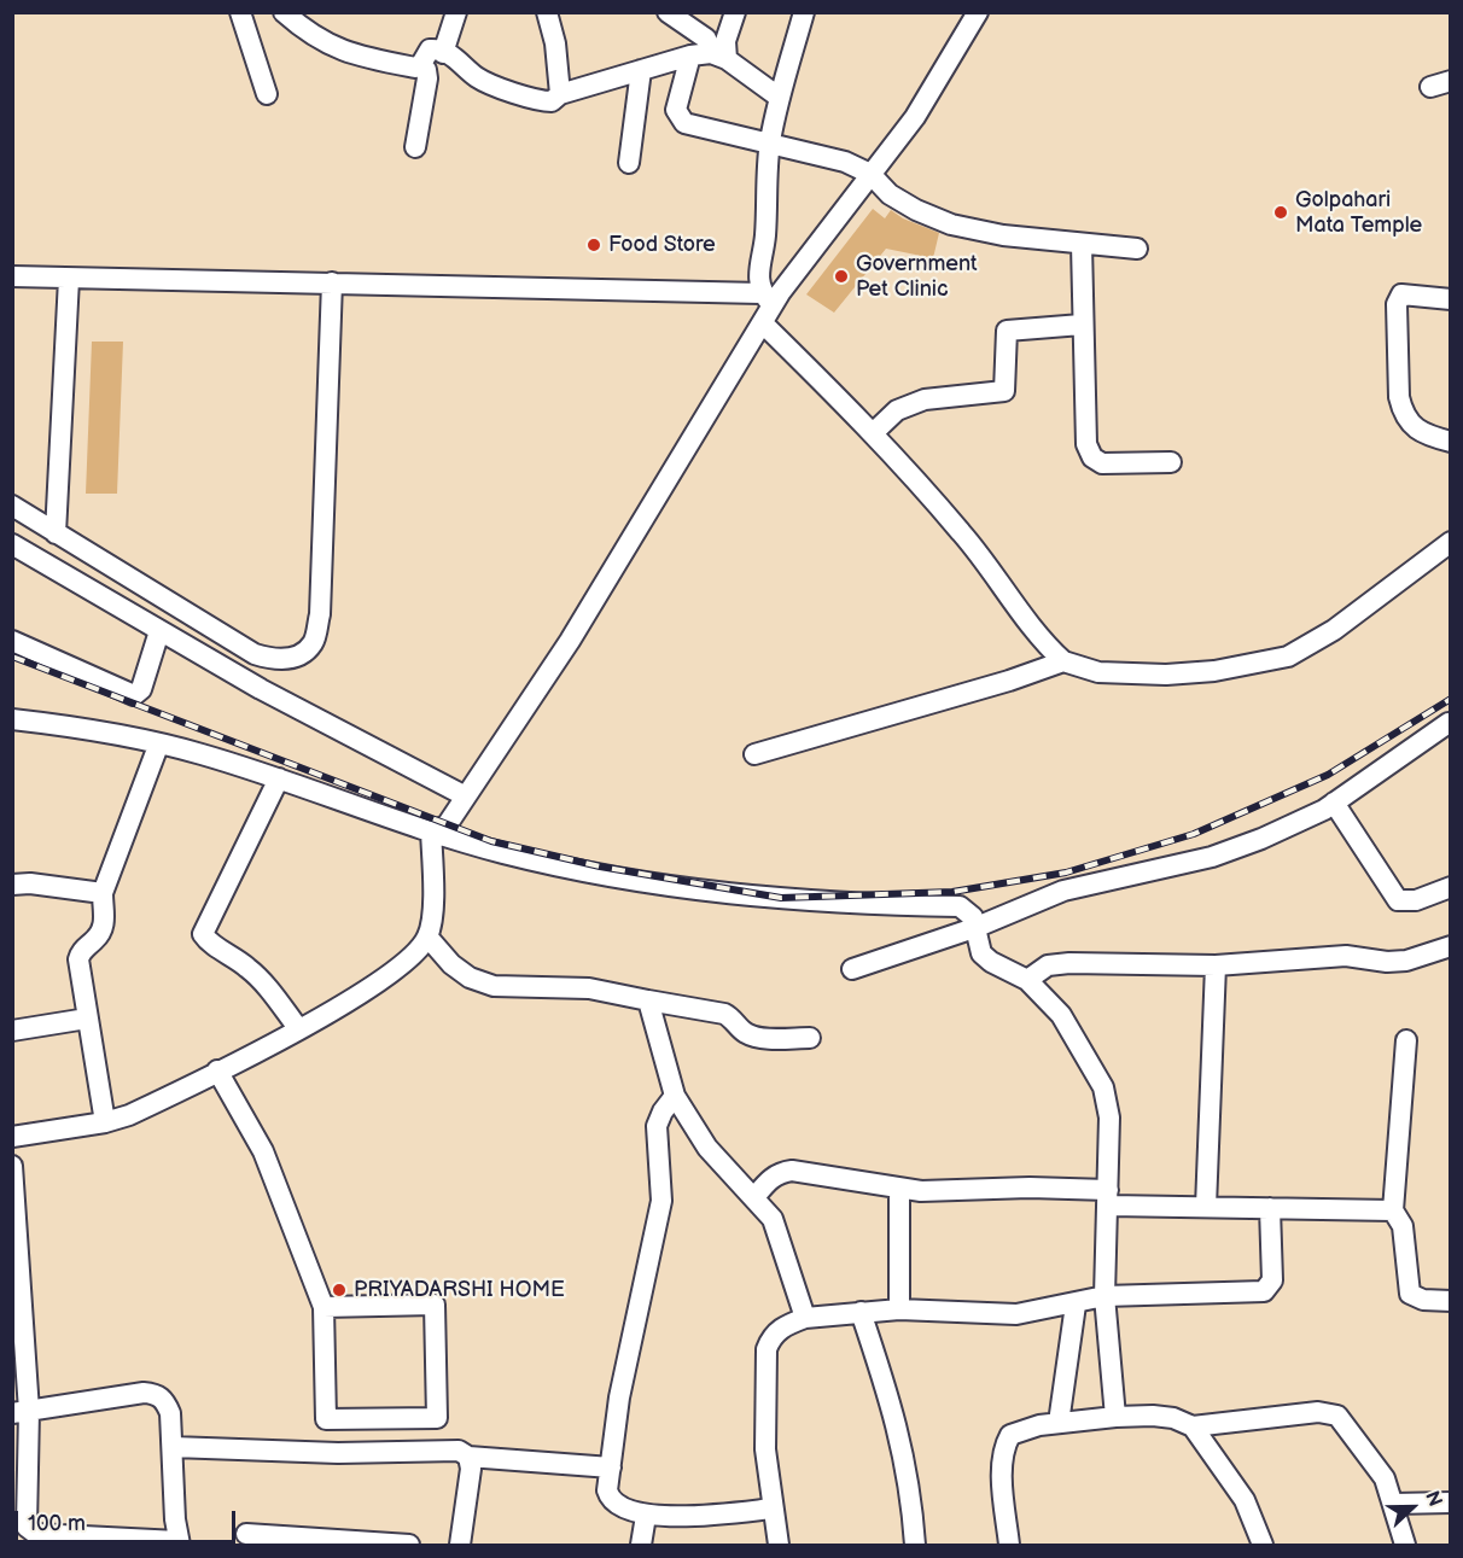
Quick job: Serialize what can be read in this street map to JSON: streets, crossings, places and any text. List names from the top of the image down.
{
  "places": [
    "Golpahari Mata Temple",
    "Food Store",
    "Government Pet Clinic",
    "PRIYADARSHI HOME"
  ],
  "scale_bar": "100 m",
  "north": "right"
}
